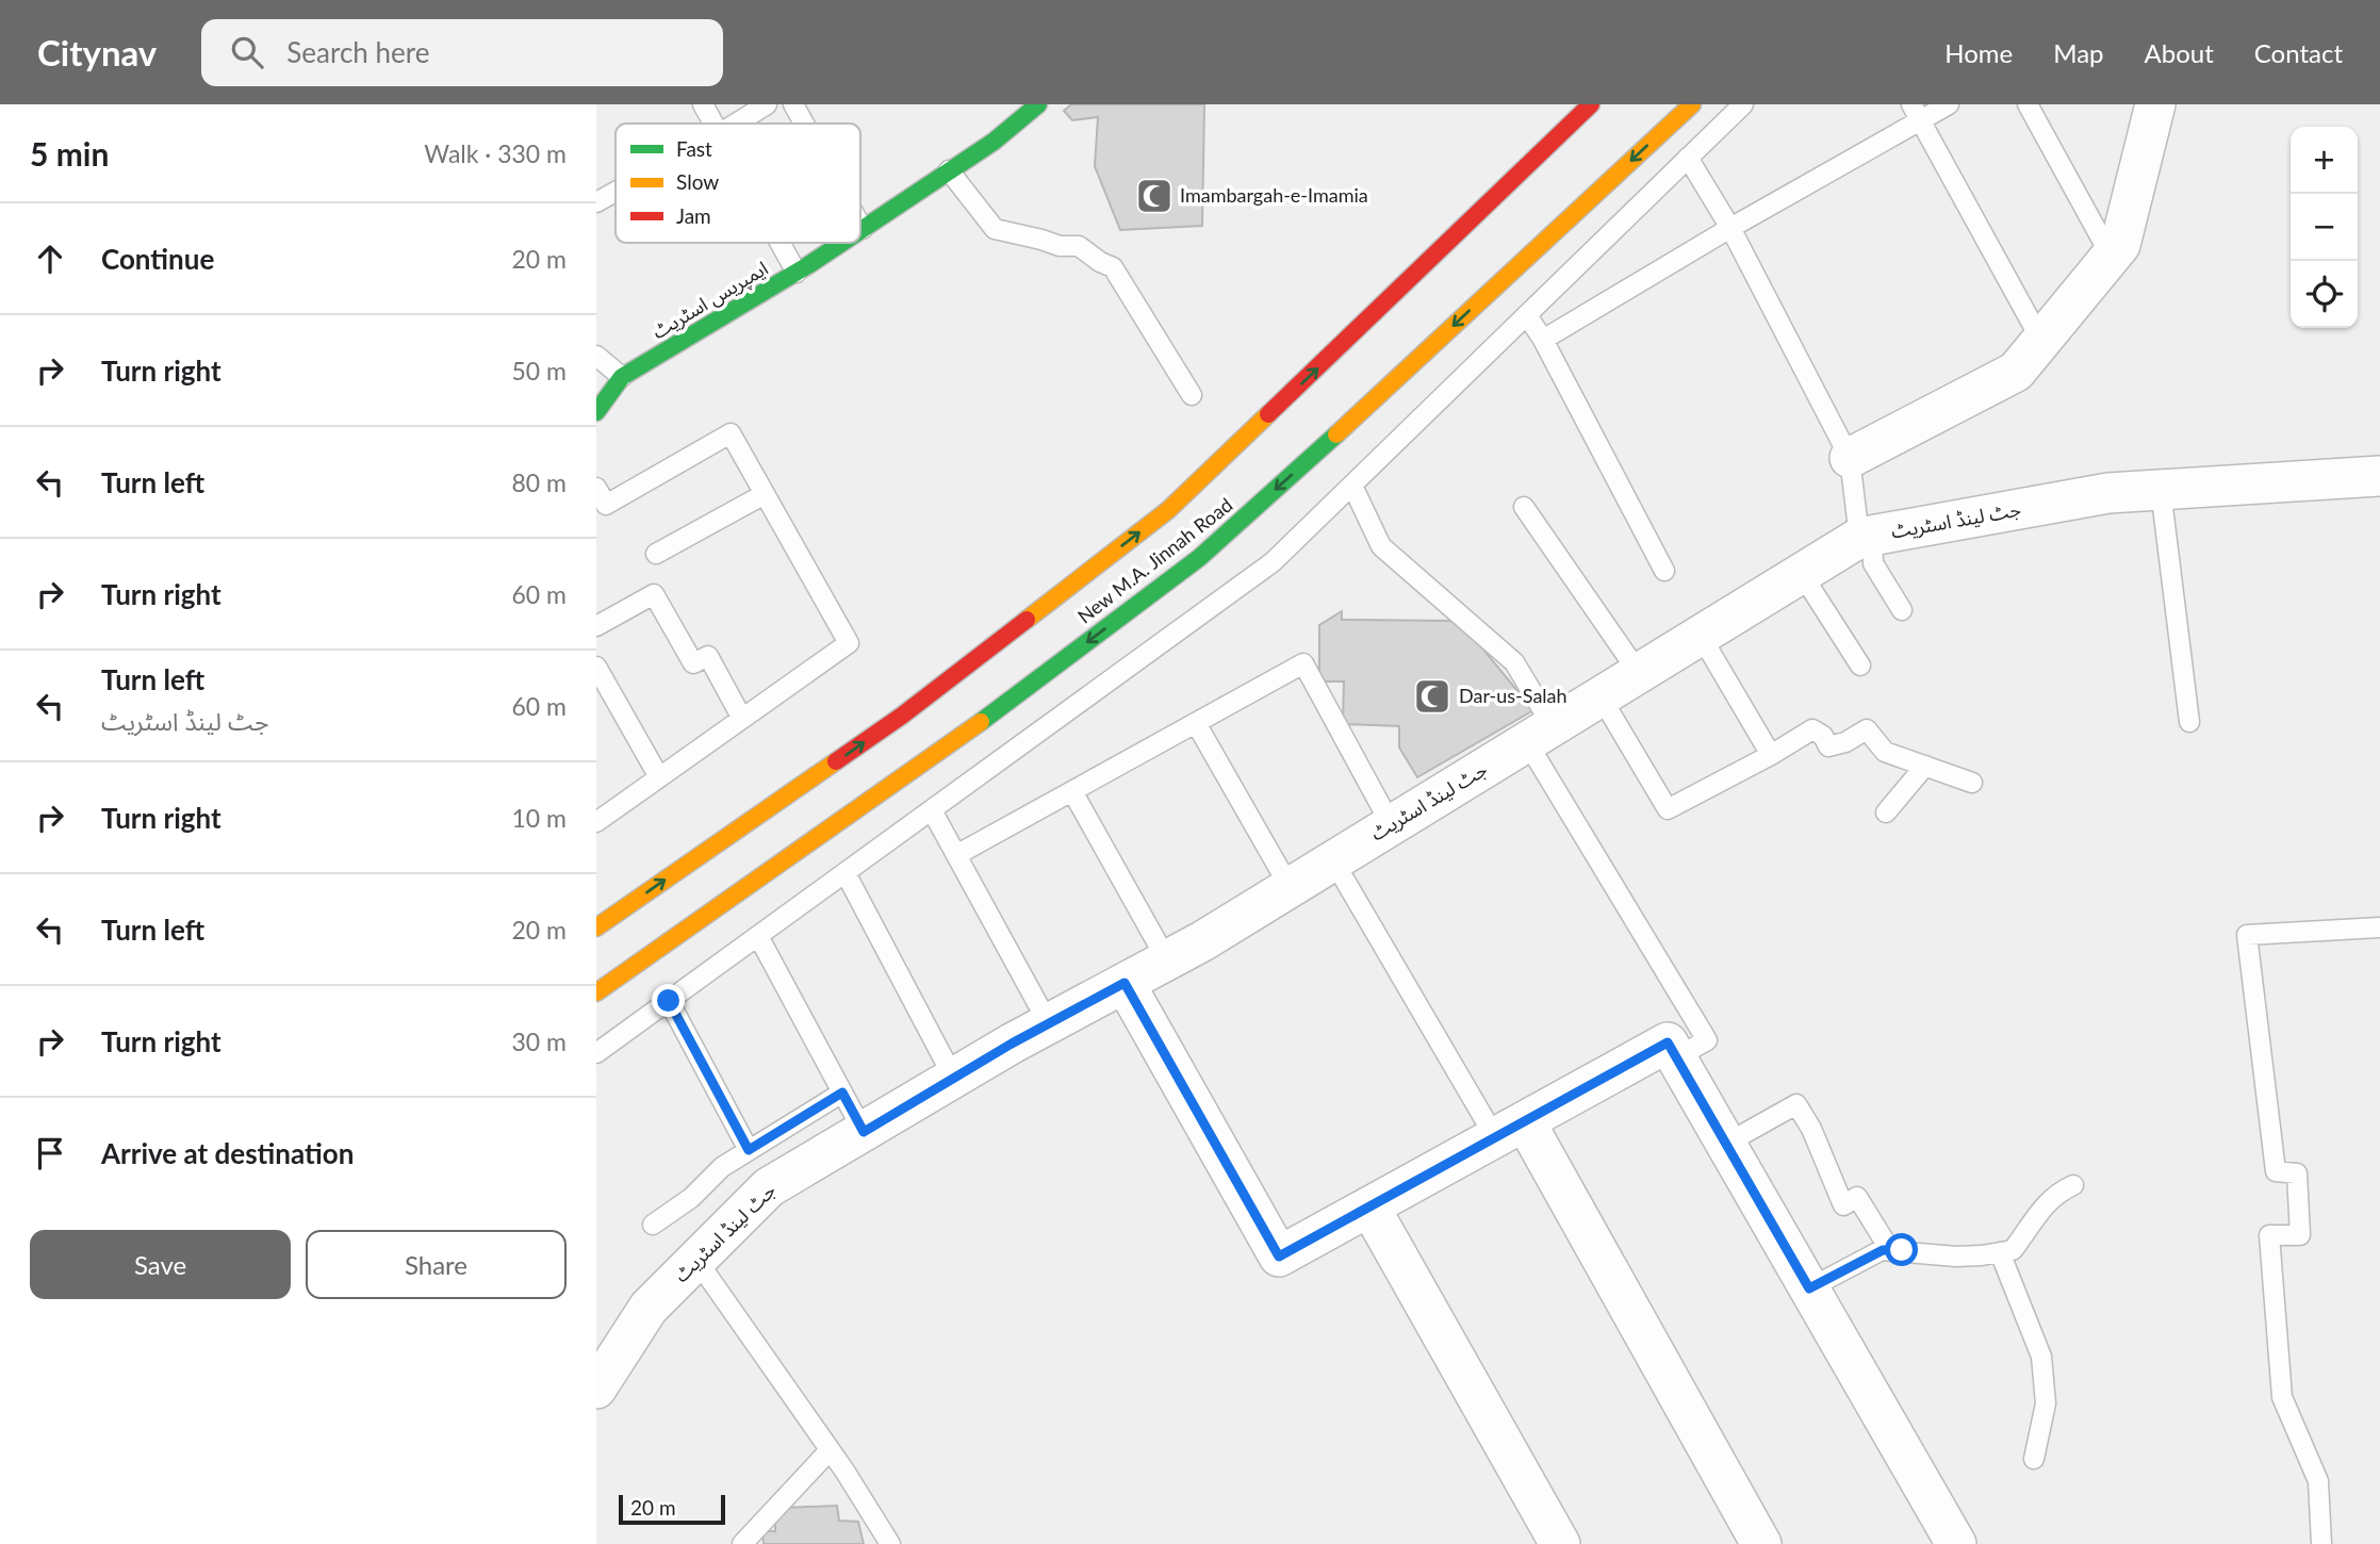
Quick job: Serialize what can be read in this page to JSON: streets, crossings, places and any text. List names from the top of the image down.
{
  "streets": {
    "main road": ["ایمپریس اسٹریٹ", "New M.A. Jinnah Road"],
    "street": ["جٹ لینڈ اسٹریٹ"]
  },
  "places": {
    "mosque": ["Imambargah-e-Imamia", "Dar-us-Salah"]
  },
  "legend": ["Fast", "Slow", "Jam"],
  "scale_bar": "20 m",
  "page": {
    "header": "Citynav",
    "search": "Search here",
    "nav": [
      "Home",
      "Map",
      "About",
      "Contact"
    ],
    "heading": ["5 min", "Walk · 330 m"],
    "map_buttons": ["+", "−"],
    "list": [
      ["Continue", "20 m"],
      ["Turn right", "50 m"],
      ["Turn left", "80 m"],
      ["Turn right", "60 m"],
      ["Turn left", "جٹ لینڈ اسٹریٹ", "60 m"],
      ["Turn right", "10 m"],
      ["Turn left", "20 m"],
      ["Turn right", "30 m"],
      "Arrive at destination"
    ],
    "buttons": ["Save", "Share"],
    "scale": "20 m"
  }
}
